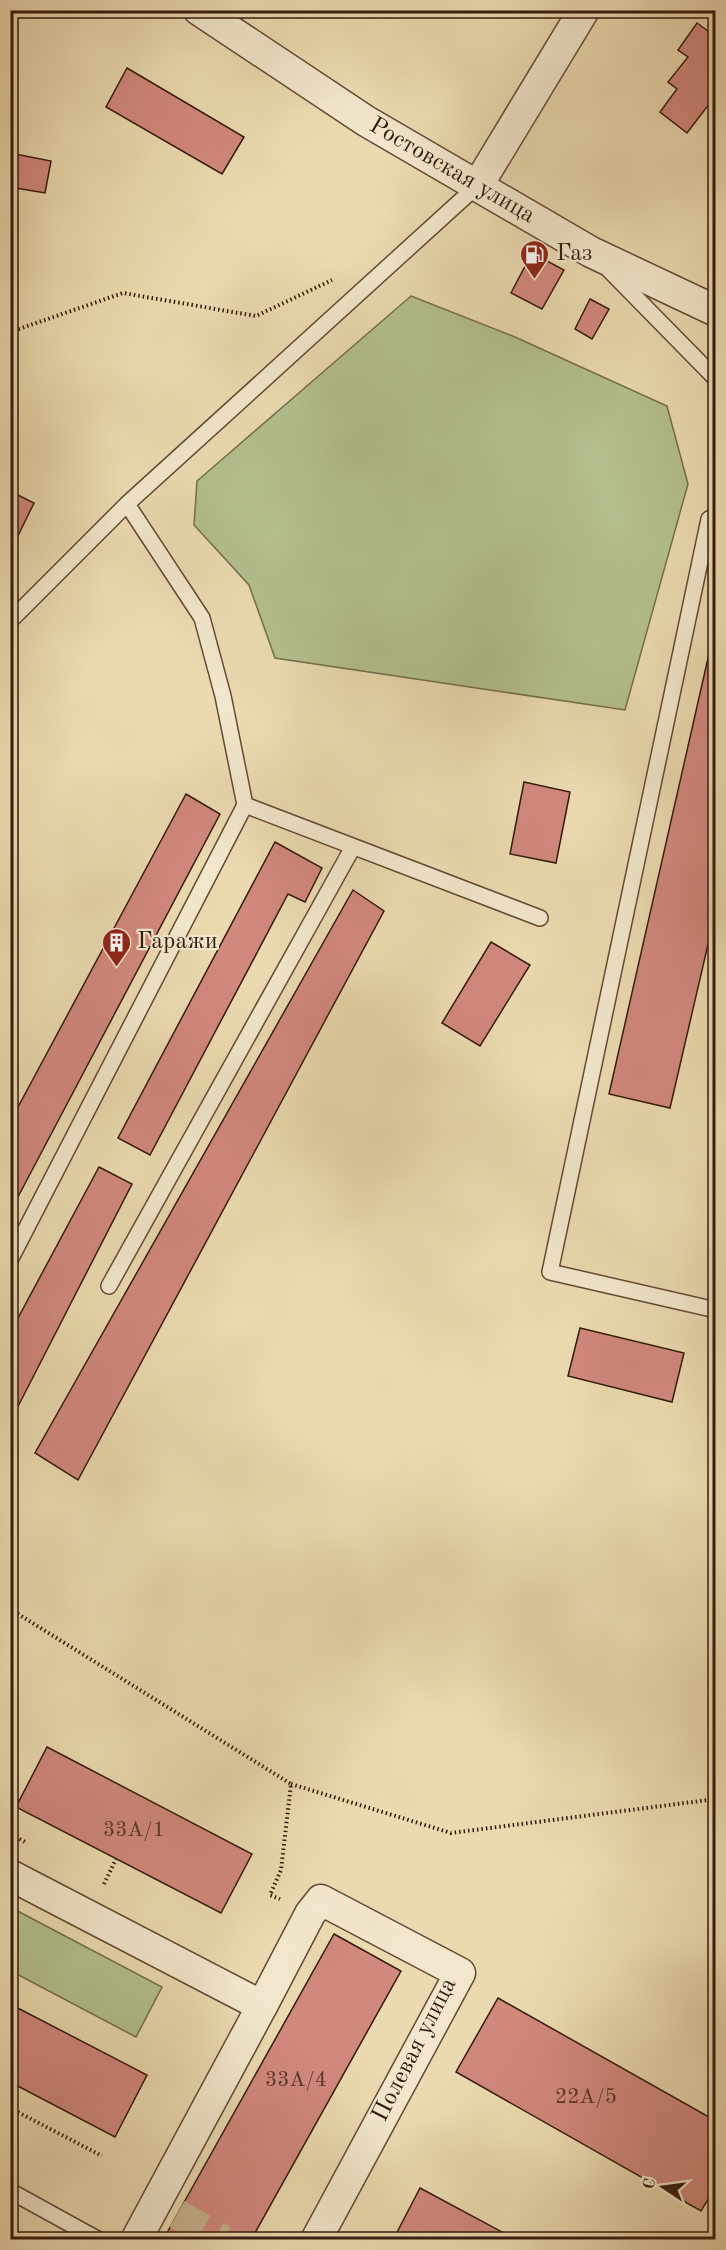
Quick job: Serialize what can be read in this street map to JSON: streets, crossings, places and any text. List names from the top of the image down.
{
  "streets": {
    "street": ["Ростовская улица", "Полевая улица"]
  },
  "places": {
    "fuel station": ["Газ"],
    "building": ["Гаражи"]
  },
  "house_numbers": ["33А/1", "33А/4", "22А/5"],
  "north": "left"
}
